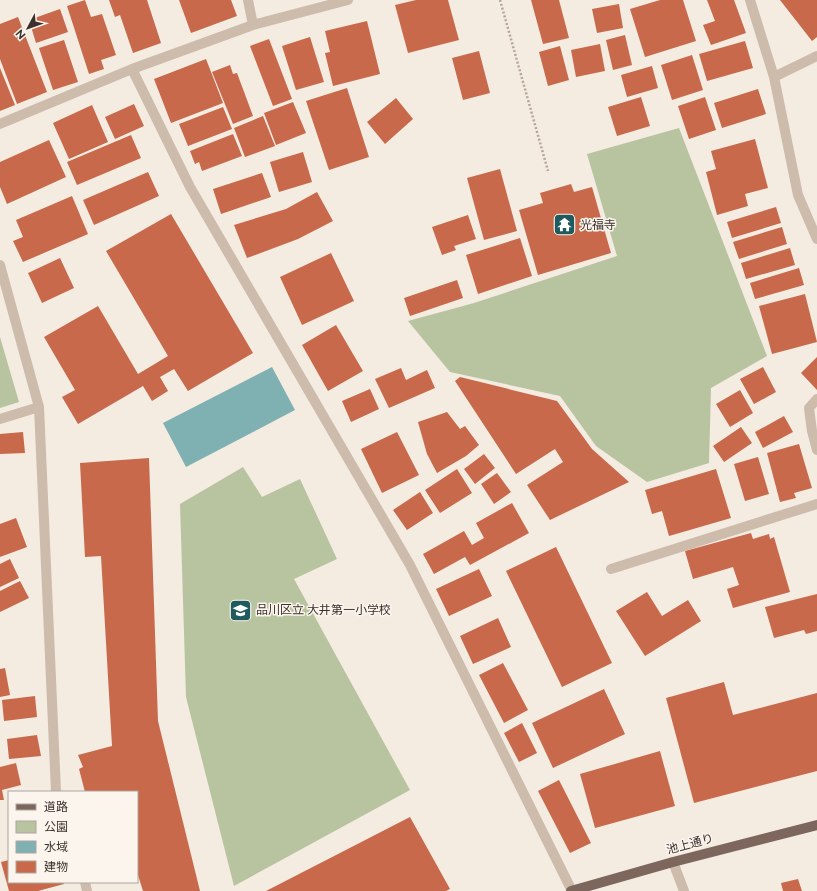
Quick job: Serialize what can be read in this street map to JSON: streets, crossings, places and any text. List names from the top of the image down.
{
  "streets": {
    "main road": ["池上通り"]
  },
  "places": {
    "temple": ["光福寺"],
    "school or university": ["品川区立 大井第一小学校"]
  },
  "legend": [
    "道路",
    "公園",
    "水域",
    "建物"
  ],
  "north": "bottom left"
}
